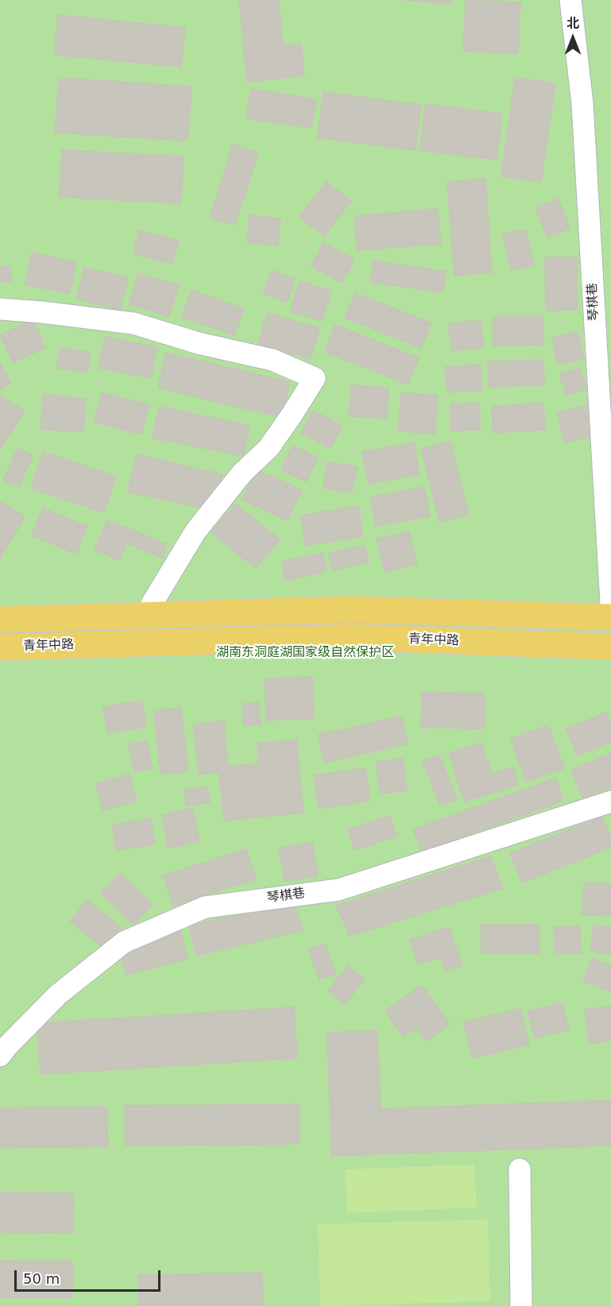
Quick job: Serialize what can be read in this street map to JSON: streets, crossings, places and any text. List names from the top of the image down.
{
  "streets": {
    "main road": ["青年中路"],
    "street": ["琴棋巷"]
  },
  "parks": ["湖南东洞庭湖国家级自然保护区"],
  "scale_bar": "50 m",
  "north": "top"
}
